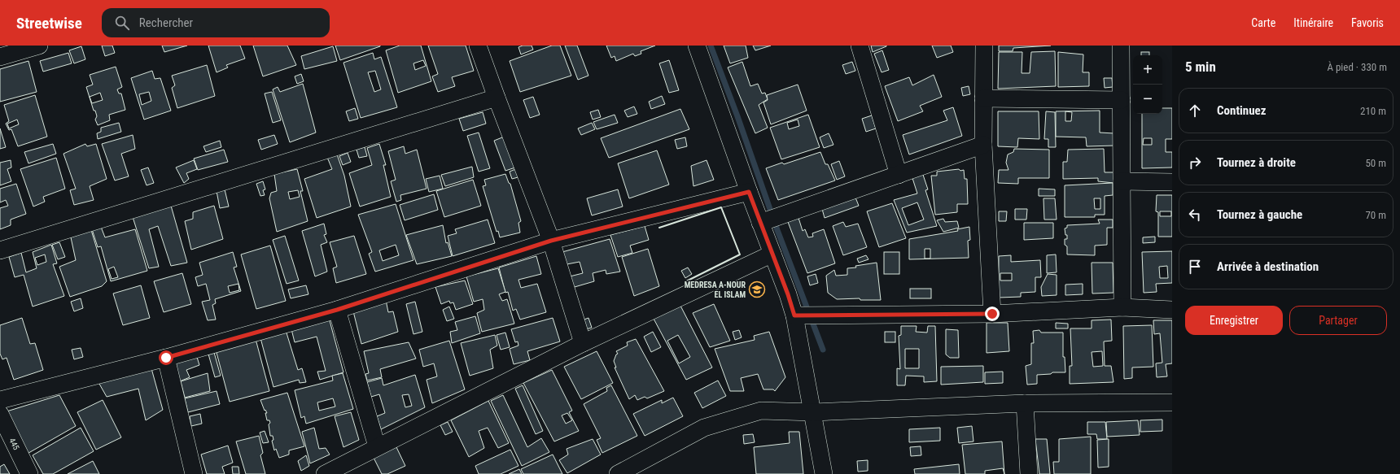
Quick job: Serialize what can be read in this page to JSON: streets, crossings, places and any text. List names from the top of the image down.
{
  "streets": {
    "street": ["445"]
  },
  "places": {
    "school or university": ["MEDRESA A-NOUR EL ISLAM"]
  },
  "page": {
    "header": "Streetwise",
    "search": "Rechercher",
    "nav": ["Carte", "Itinéraire", "Favoris"],
    "heading": ["5 min", "À pied · 330 m"],
    "map_buttons": ["+", "−"],
    "list": [
      ["Continuez", "210 m"],
      ["Tournez à droite", "50 m"],
      ["Tournez à gauche", "70 m"],
      "Arrivée à destination"
    ],
    "buttons": ["Enregistrer", "Partager"]
  }
}
